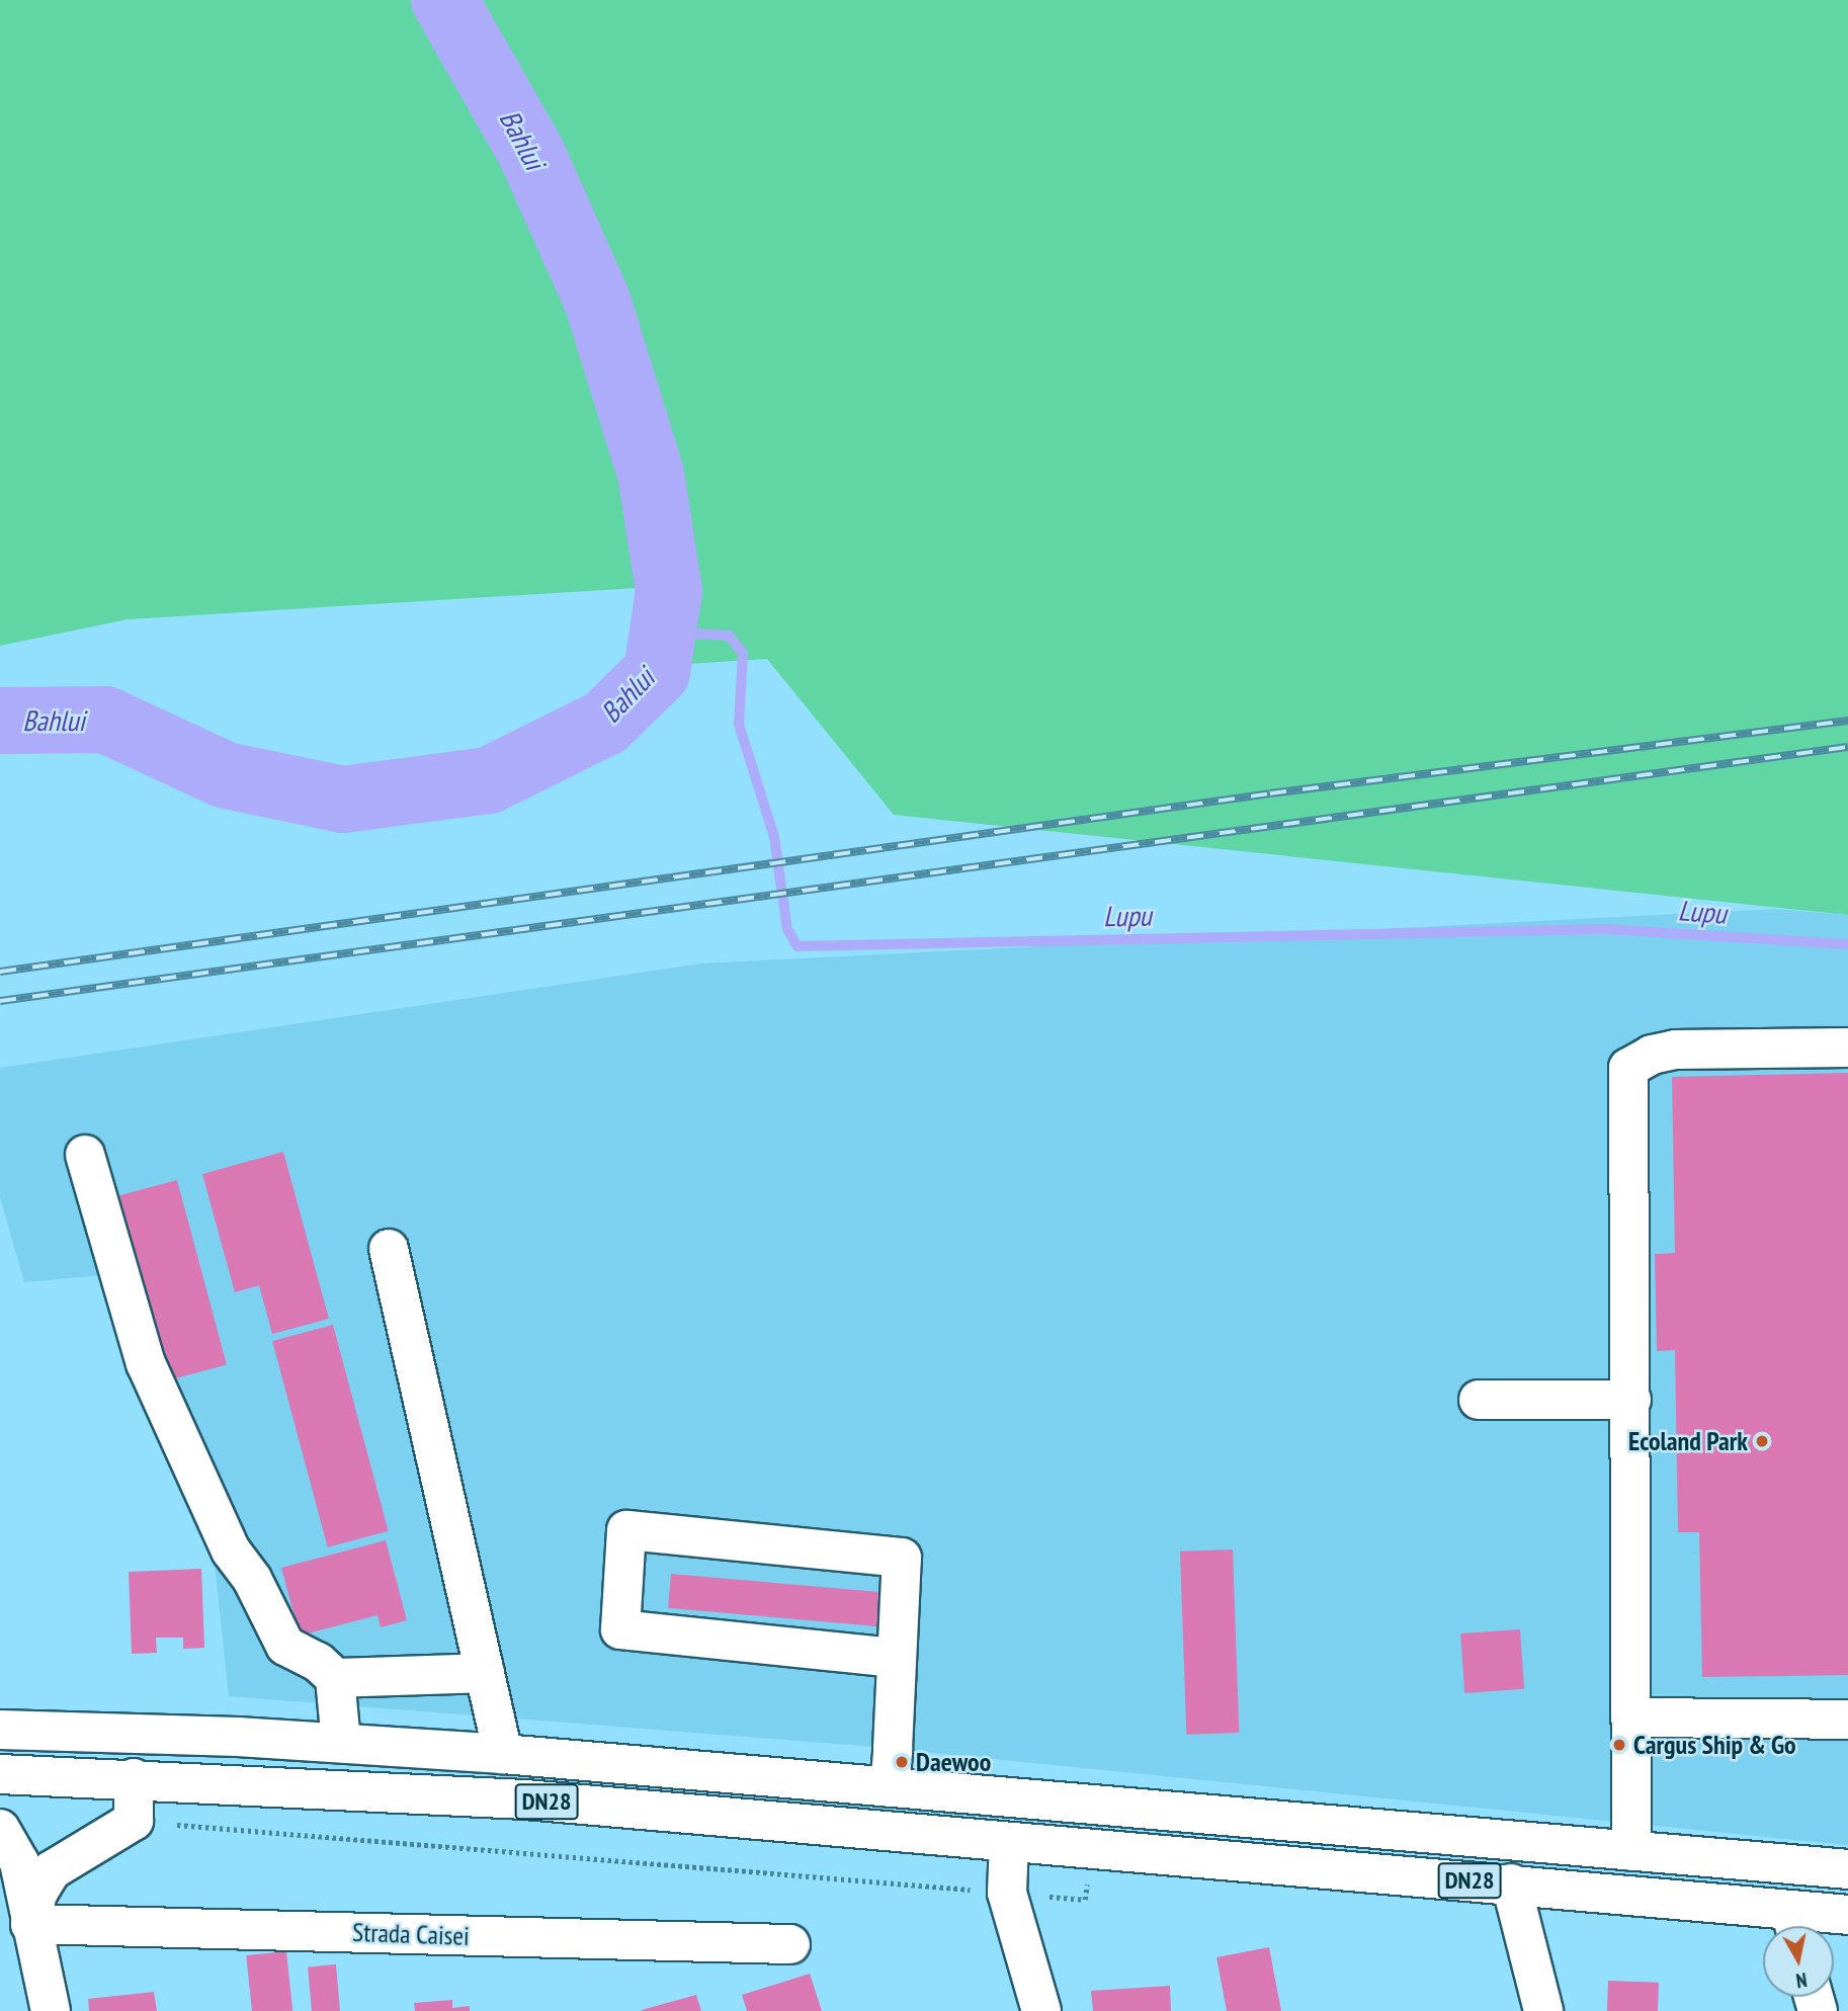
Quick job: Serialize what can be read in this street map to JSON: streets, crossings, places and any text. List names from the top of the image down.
{
  "streets": {
    "main road": ["DN28", "Strada Caisei"]
  },
  "water": ["Bahlui", "Lupu"],
  "places": ["Ecoland Park", "Cargus Ship & Go", "Daewoo"],
  "north": "bottom"
}
